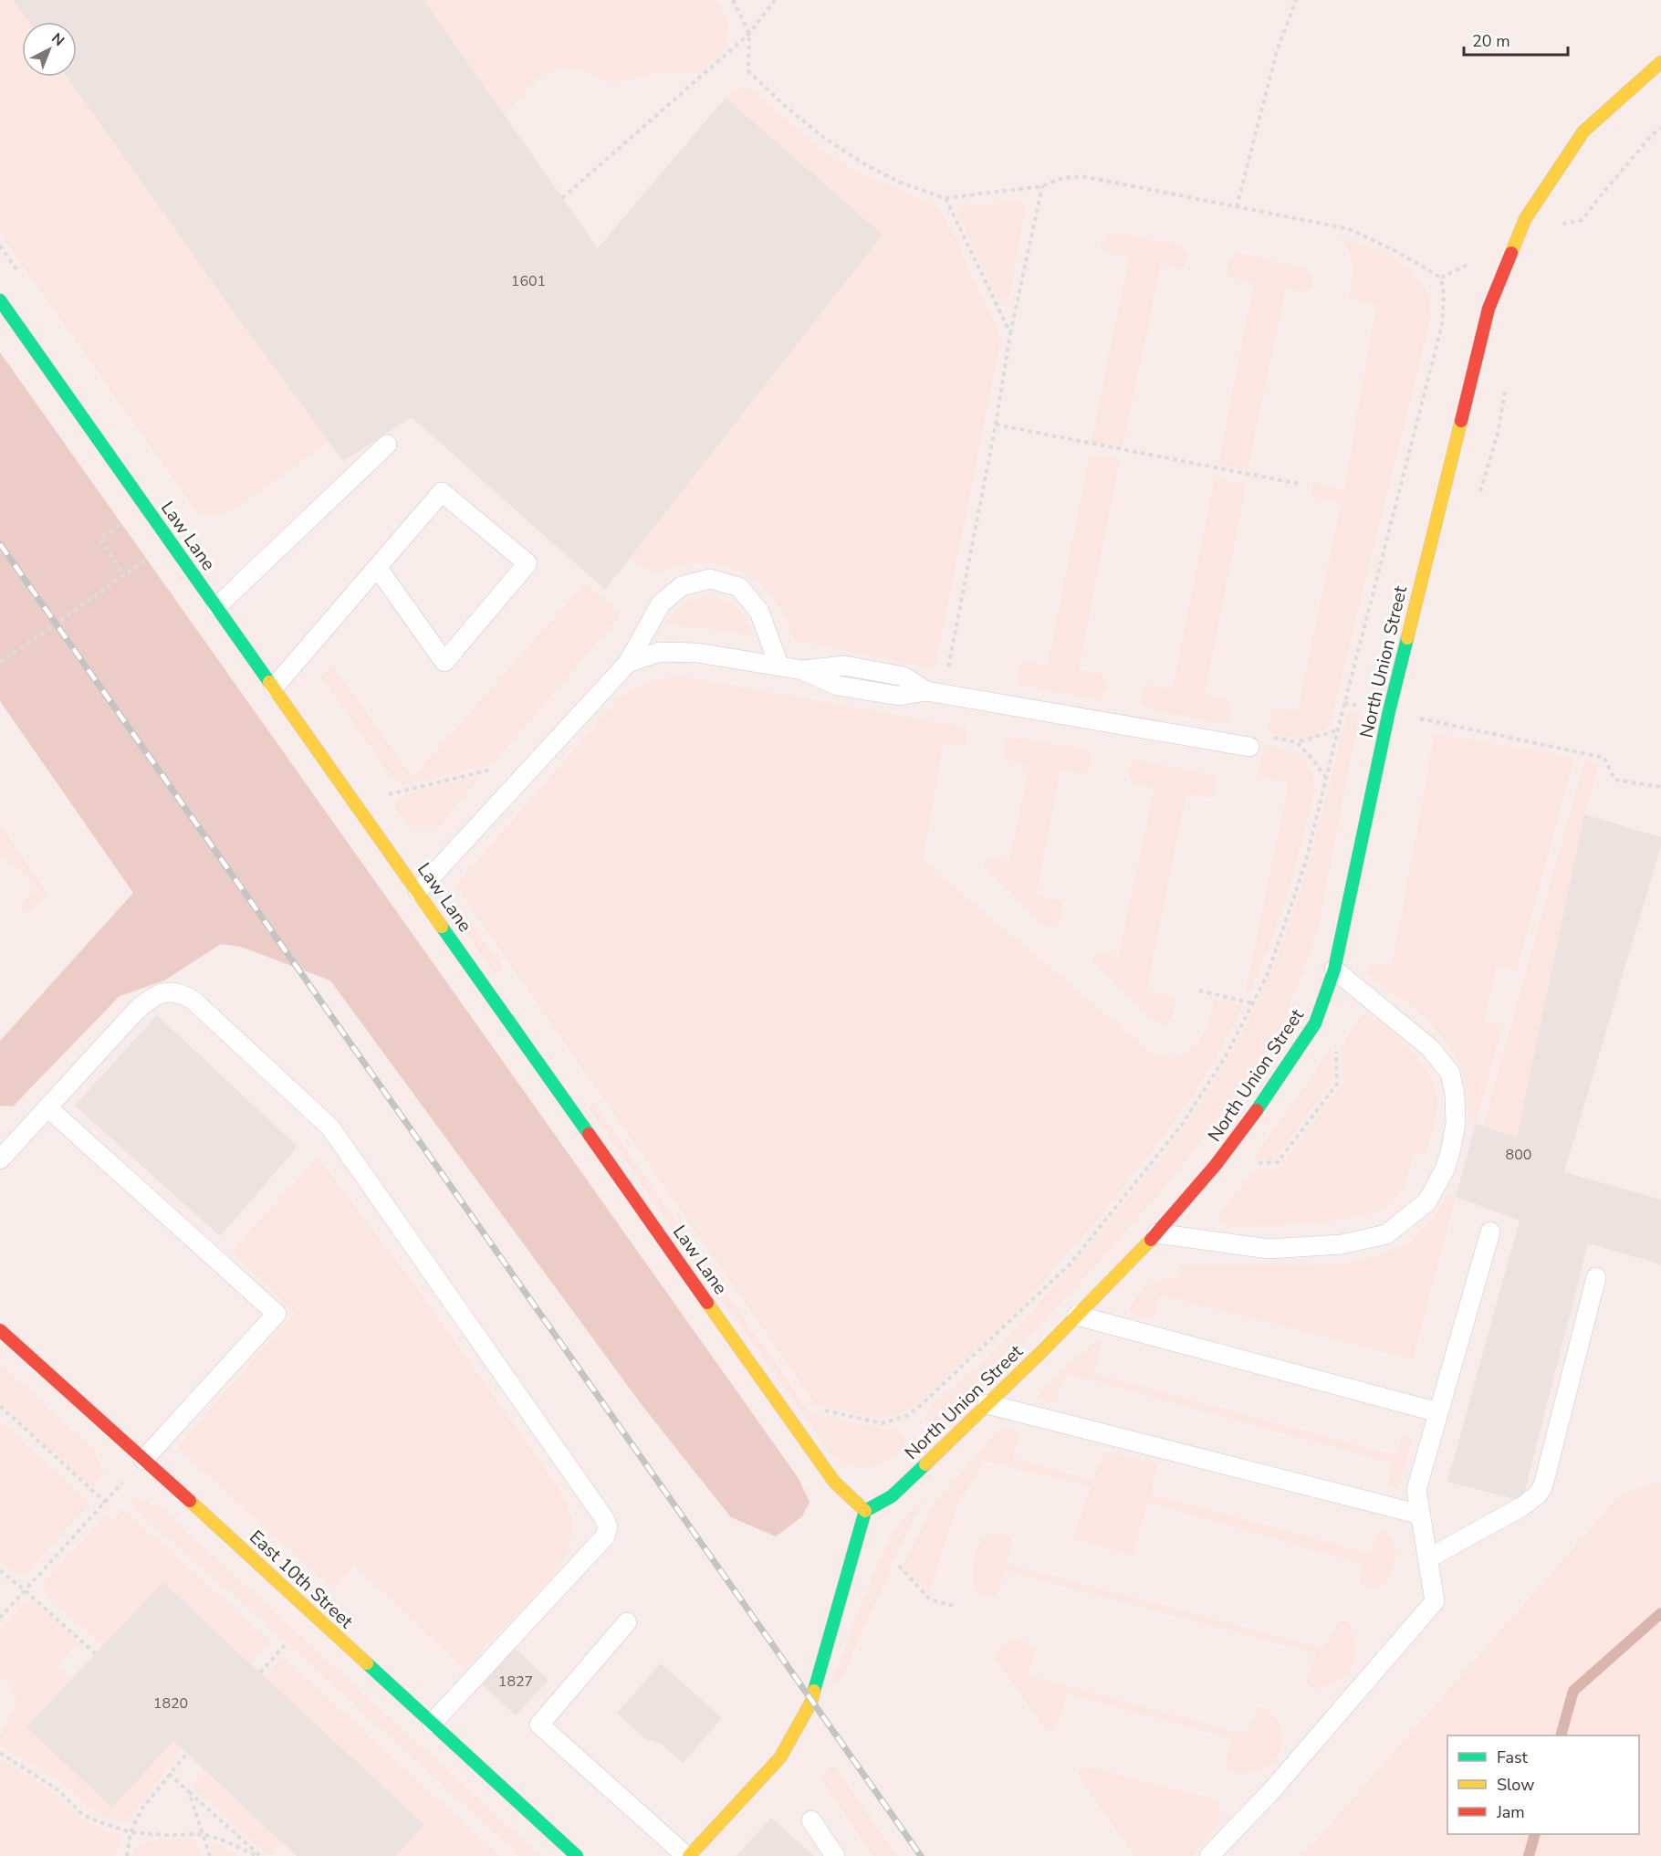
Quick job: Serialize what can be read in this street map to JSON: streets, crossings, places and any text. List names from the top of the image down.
{
  "streets": {
    "street": ["Law Lane", "North Union Street", "East 10th Street"]
  },
  "crossings": [
    ["Law Lane", "North Union Street"]
  ],
  "house_numbers": [
    "1601",
    "800",
    "1827",
    "1820"
  ],
  "legend": ["Fast", "Slow", "Jam"],
  "scale_bar": "20 m",
  "north": "top right"
}
